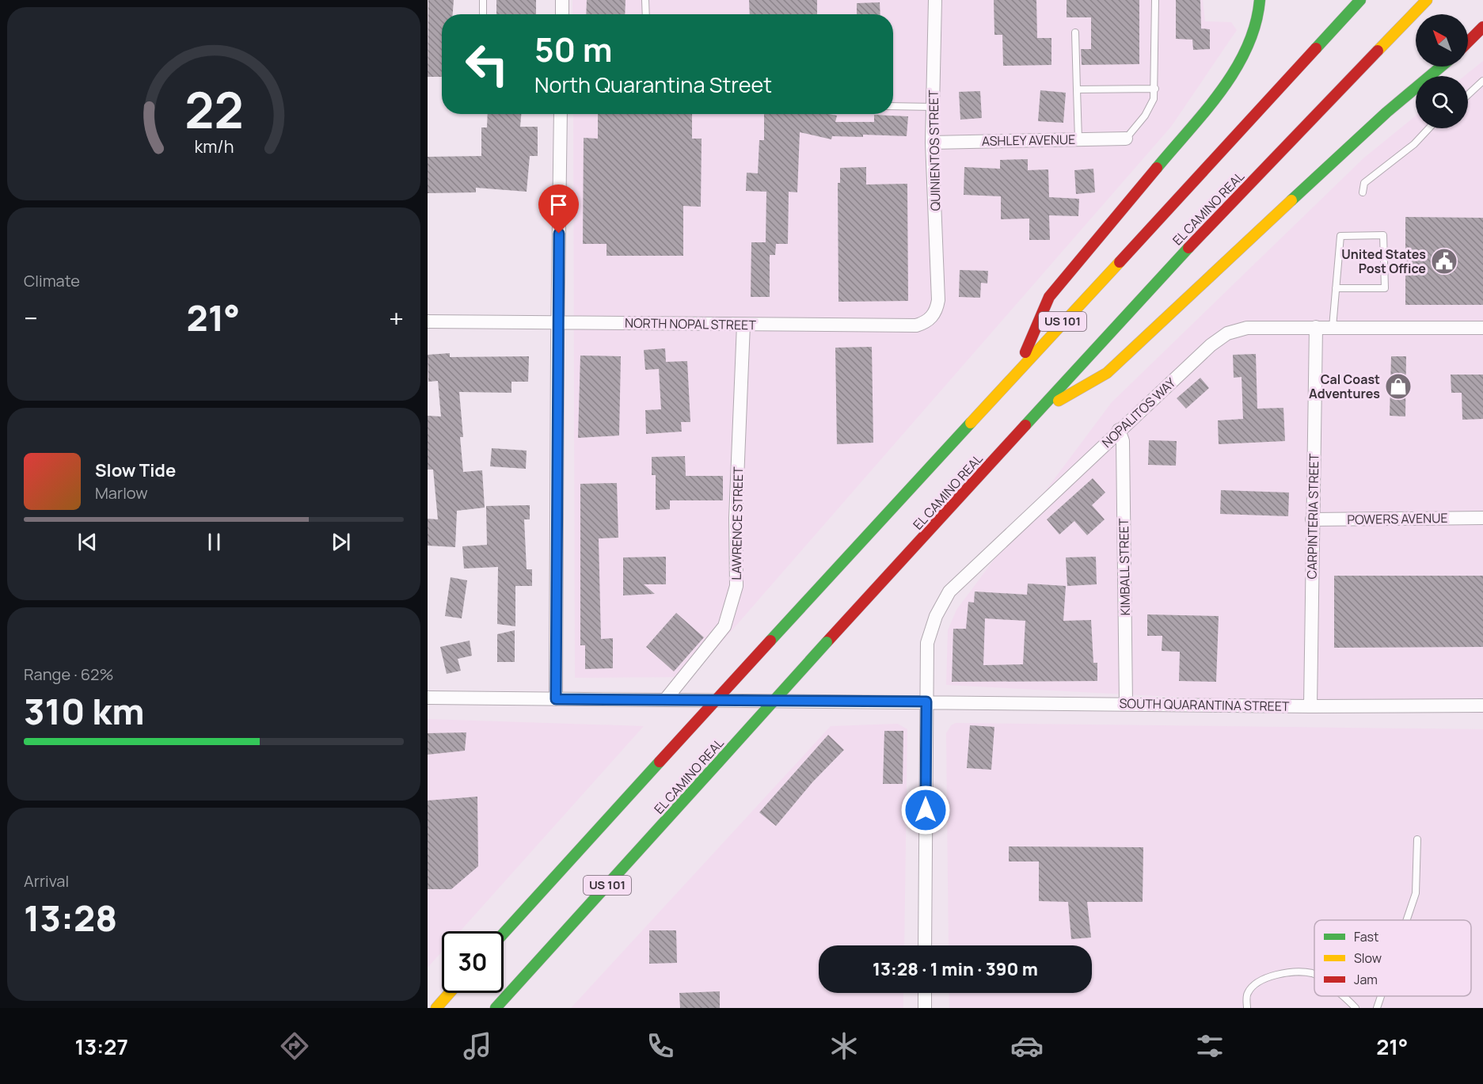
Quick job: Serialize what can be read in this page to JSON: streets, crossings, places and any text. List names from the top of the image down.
{
  "streets": {
    "highway": ["EL CAMINO REAL", "US 101"],
    "street": [
      "ASHLEY AVENUE",
      "QUINIENTOS STREET",
      "NORTH NOPAL STREET",
      "NOPALITOS WAY",
      "CARPINTERIA STREET",
      "POWERS AVENUE",
      "LAWRENCE STREET",
      "KIMBALL STREET",
      "SOUTH QUARANTINA STREET"
    ]
  },
  "crossings": [
    ["ASHLEY AVENUE", "QUINIENTOS STREET"],
    ["QUINIENTOS STREET", "NORTH NOPAL STREET"],
    ["NORTH NOPAL STREET", "LAWRENCE STREET"],
    ["NOPALITOS WAY", "CARPINTERIA STREET"],
    ["NOPALITOS WAY", "KIMBALL STREET"],
    ["NOPALITOS WAY", "SOUTH QUARANTINA STREET"],
    ["CARPINTERIA STREET", "POWERS AVENUE"],
    ["CARPINTERIA STREET", "SOUTH QUARANTINA STREET"],
    ["LAWRENCE STREET", "SOUTH QUARANTINA STREET"],
    ["KIMBALL STREET", "SOUTH QUARANTINA STREET"]
  ],
  "places": {
    "public building": ["United States Post Office"],
    "shop": ["Cal Coast Adventures"]
  },
  "legend": ["Fast", "Slow", "Jam"],
  "north": "top left",
  "page": {
    "turn": ["50 m", "North Quarantina Street"],
    "tile": [
      "Climate",
      ["Range · 62%", "310 km"],
      ["Arrival", "13:28"]
    ],
    "heat": ["−", "21°", "+"],
    "song": ["Slow Tide", "Marlow"],
    "limit": "30",
    "trip": "13:28 · 1 min · 390 m",
    "tabs": ["13:27", "21°"],
    "gauge": ["22", "km/h"]
  }
}
